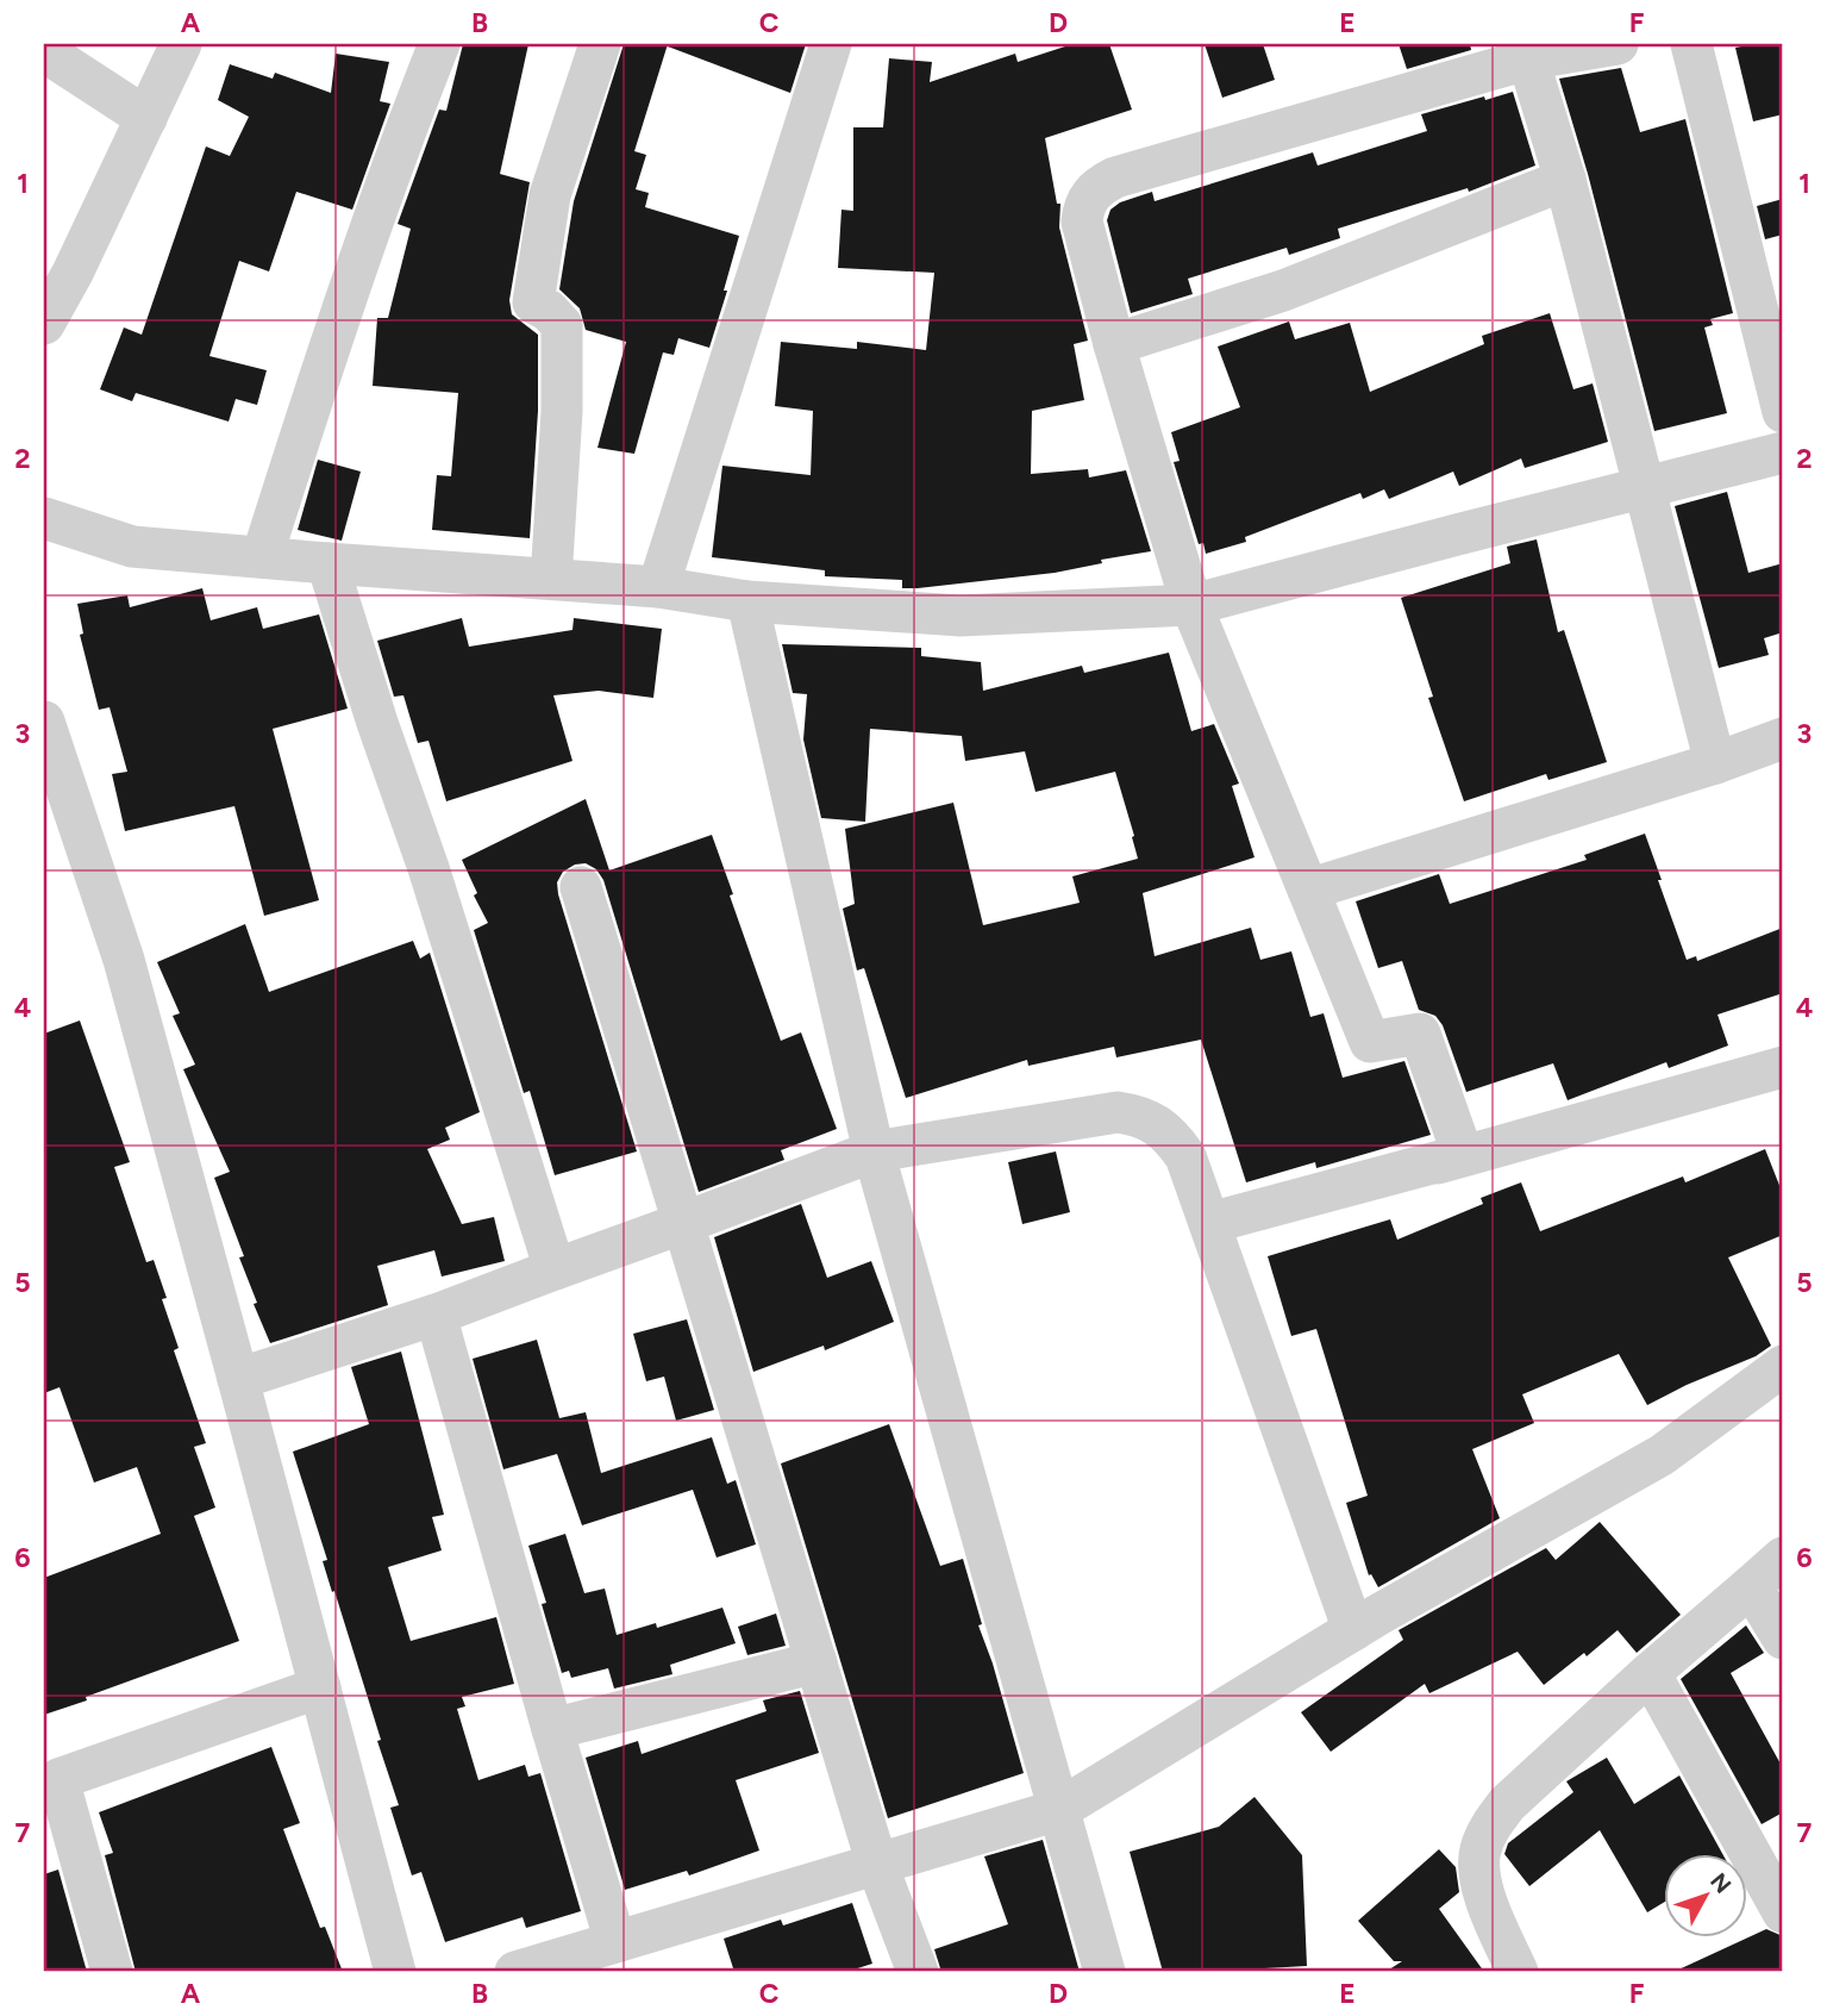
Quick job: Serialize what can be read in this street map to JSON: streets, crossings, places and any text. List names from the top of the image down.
{
  "north": "top right",
  "grid": {
    "columns": [
      "A",
      "B",
      "C",
      "D",
      "E",
      "F"
    ],
    "rows": [
      "1",
      "2",
      "3",
      "4",
      "5",
      "6",
      "7"
    ]
  }
}
